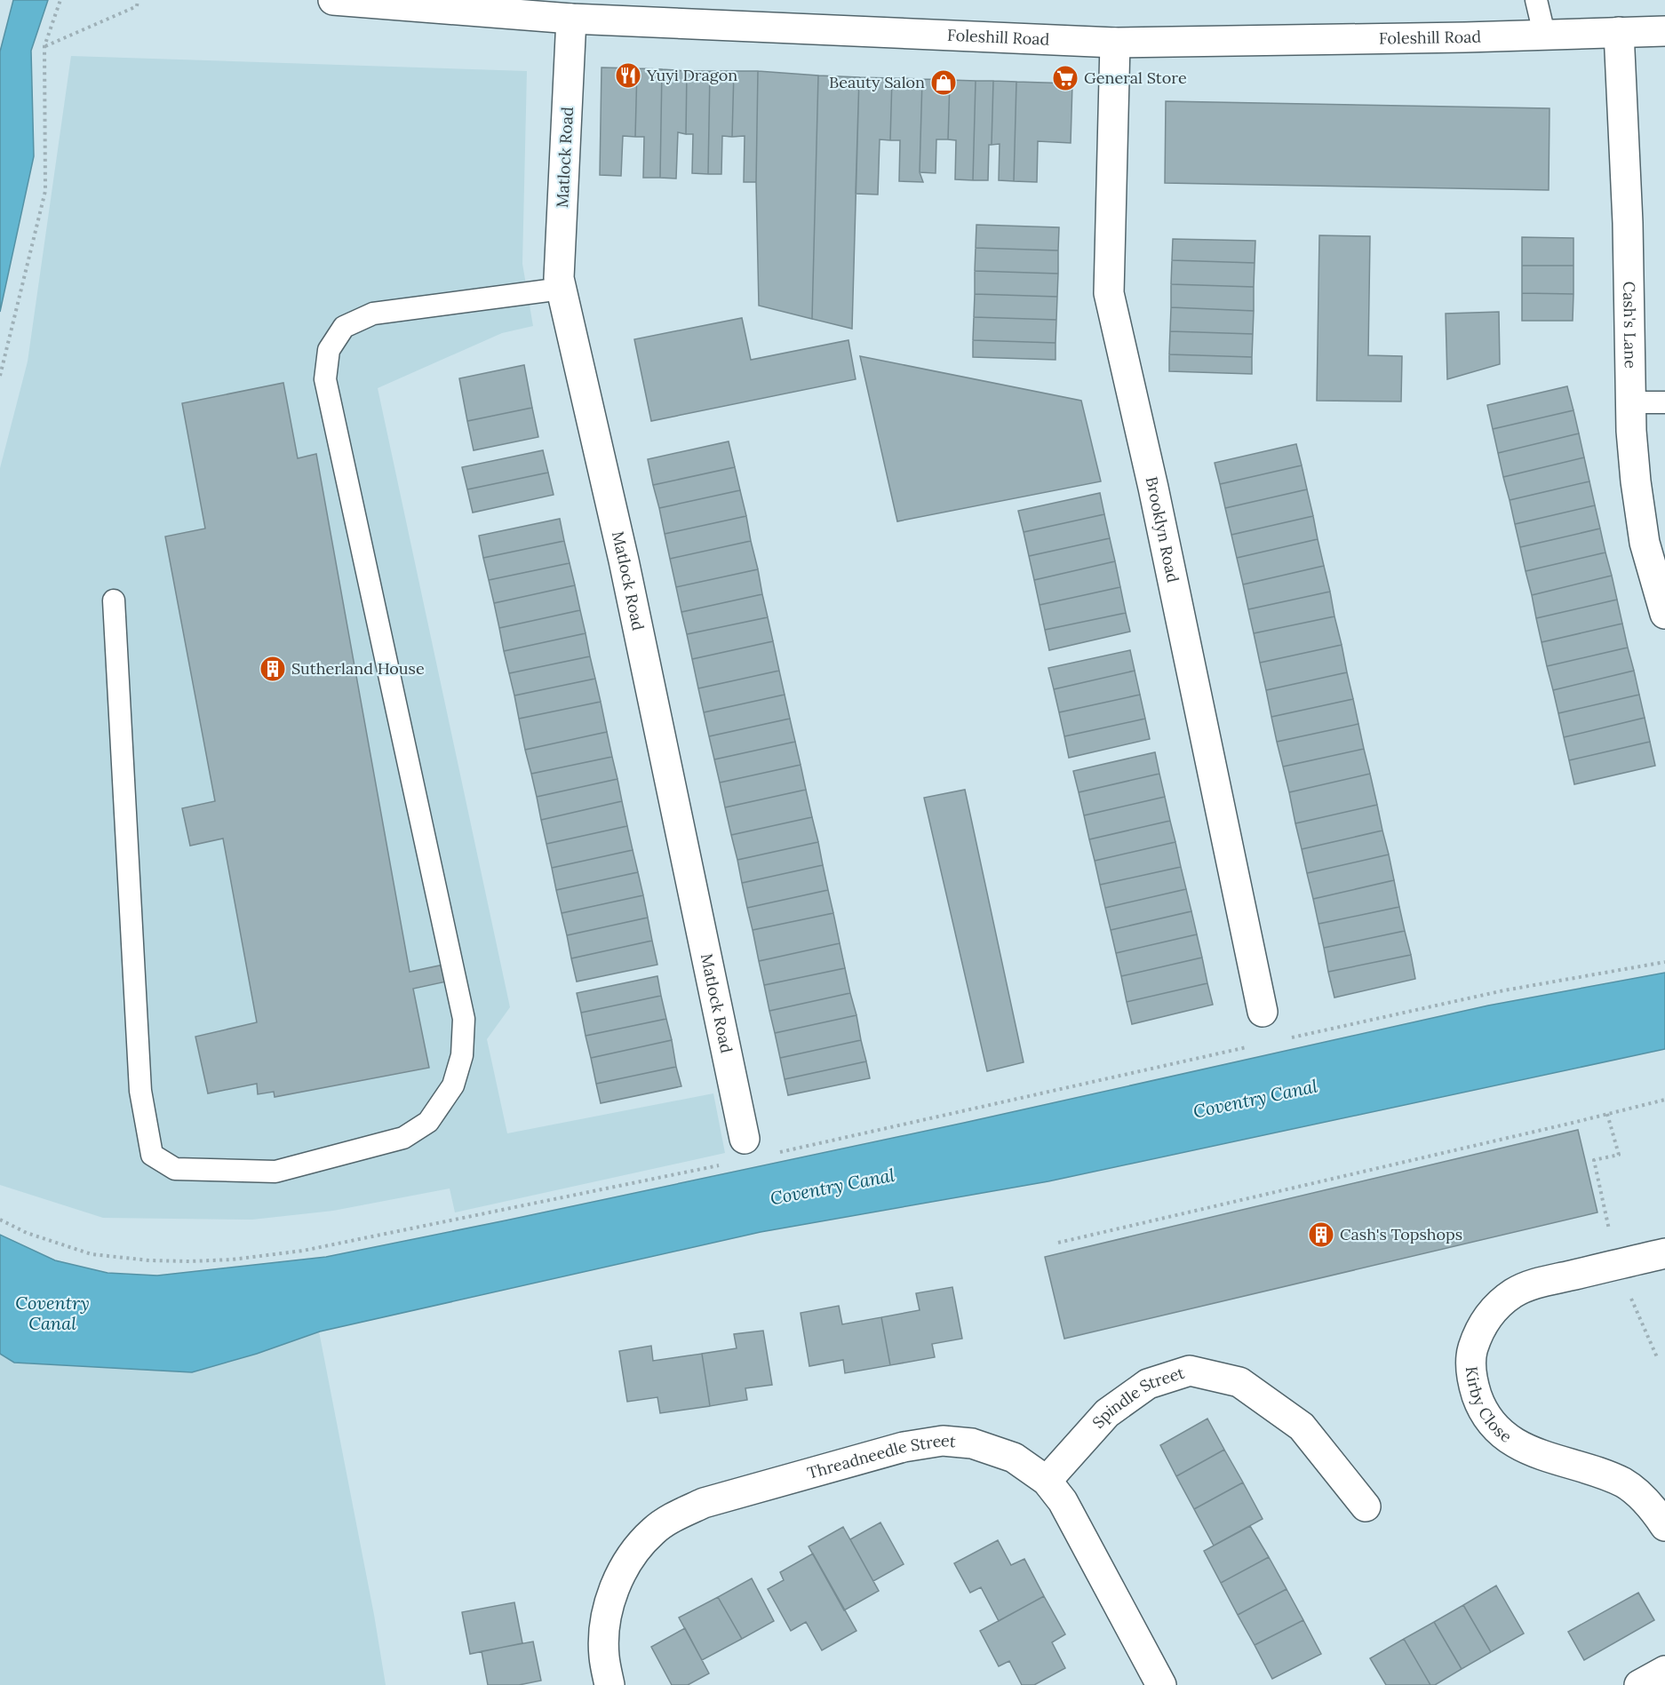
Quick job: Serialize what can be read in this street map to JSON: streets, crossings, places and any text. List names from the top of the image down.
{
  "streets": {
    "street": [
      "Foleshill Road",
      "Matlock Road",
      "Cash's Lane",
      "Brooklyn Road",
      "Spindle Street",
      "Kirby Close",
      "Threadneedle Street"
    ]
  },
  "crossings": [
    ["Foleshill Road", "Matlock Road"],
    ["Foleshill Road", "Cash's Lane"],
    ["Foleshill Road", "Brooklyn Road"],
    ["Spindle Street", "Threadneedle Street"]
  ],
  "water": ["Coventry Canal"],
  "places": {
    "restaurant": ["Yuyi Dragon"],
    "supermarket": ["General Store"],
    "shop": ["Beauty Salon"],
    "building": ["Sutherland House", "Cash's Topshops"]
  }
}
